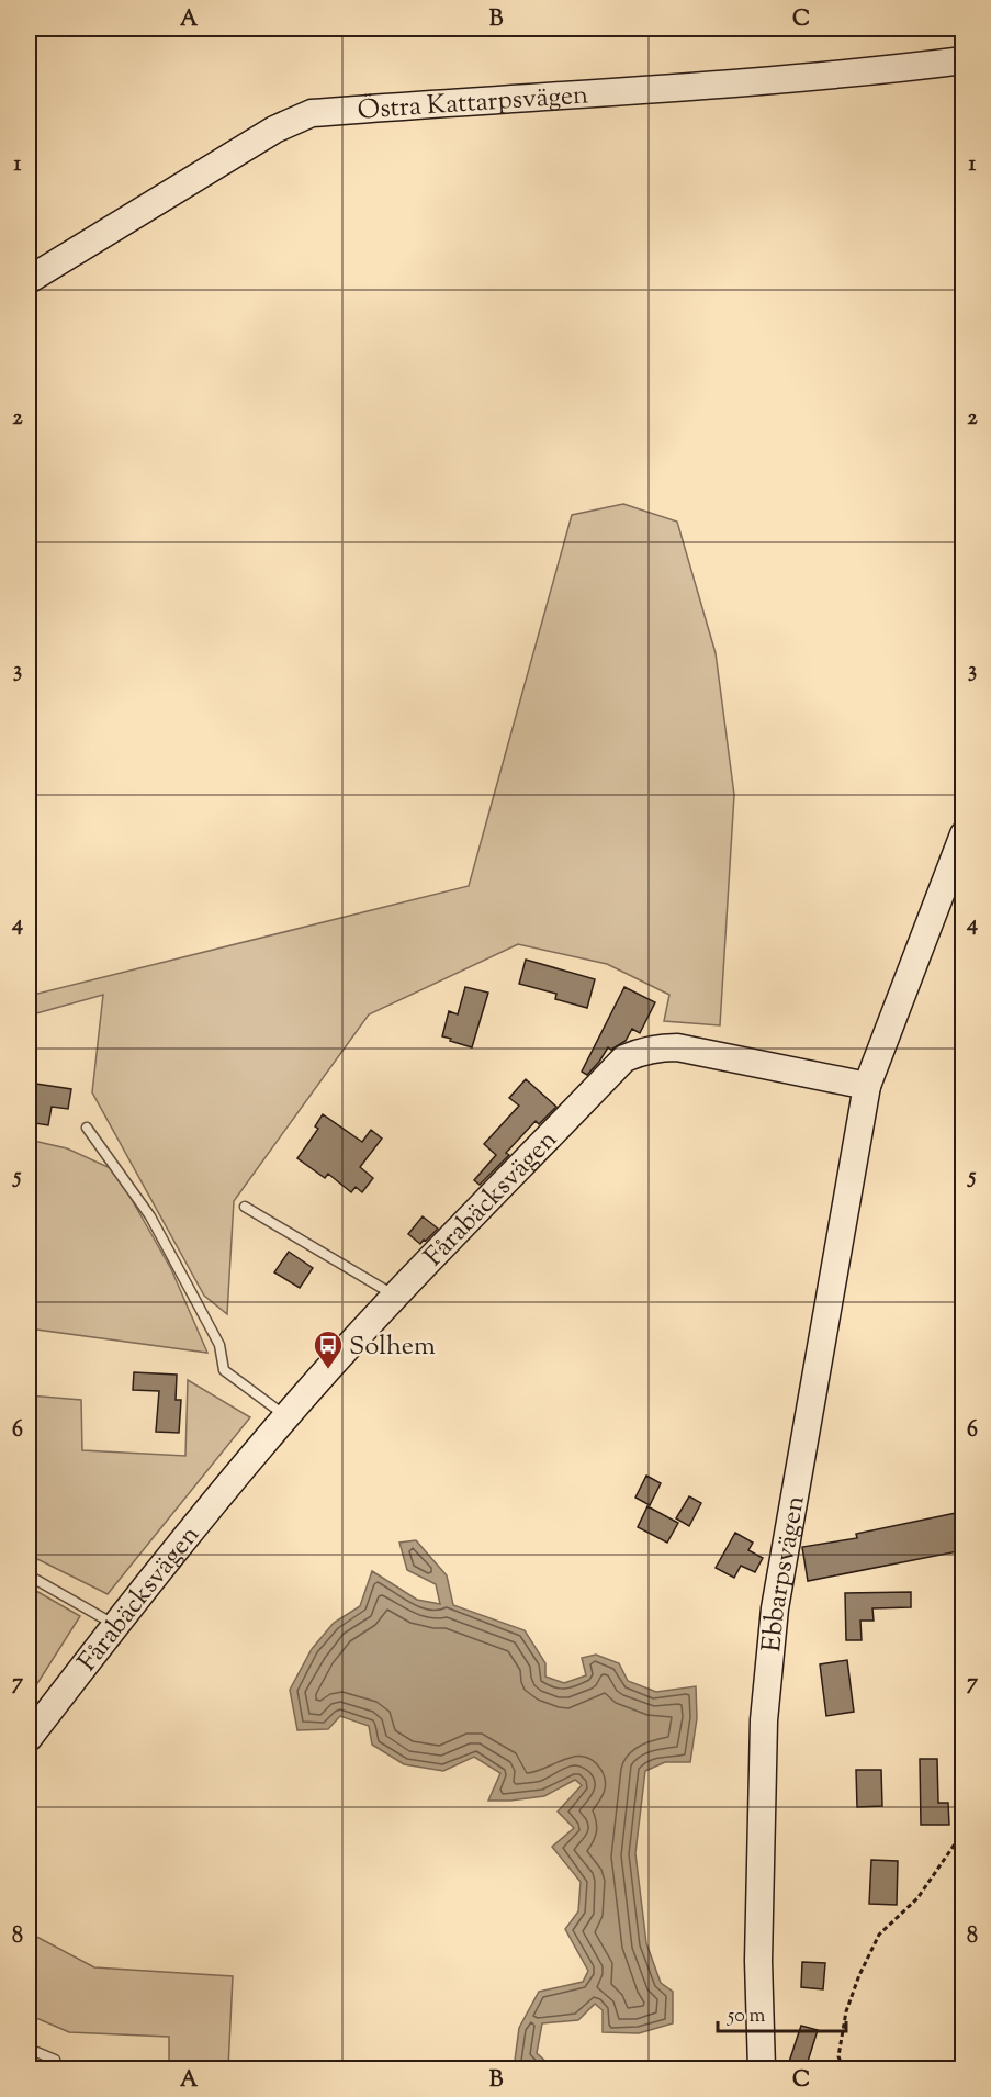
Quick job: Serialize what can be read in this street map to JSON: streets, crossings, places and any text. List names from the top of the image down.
{
  "streets": {
    "street": ["Östra Kattarpsvägen", "Fårabäcksvägen", "Ebbarpsvägen"]
  },
  "crossings": [
    ["Fårabäcksvägen", "Ebbarpsvägen"]
  ],
  "places": {
    "bus stop": ["Solhem"]
  },
  "scale_bar": "50 m",
  "grid": {
    "columns": ["A", "B", "C"],
    "rows": [
      "1",
      "2",
      "3",
      "4",
      "5",
      "6",
      "7",
      "8"
    ]
  }
}
